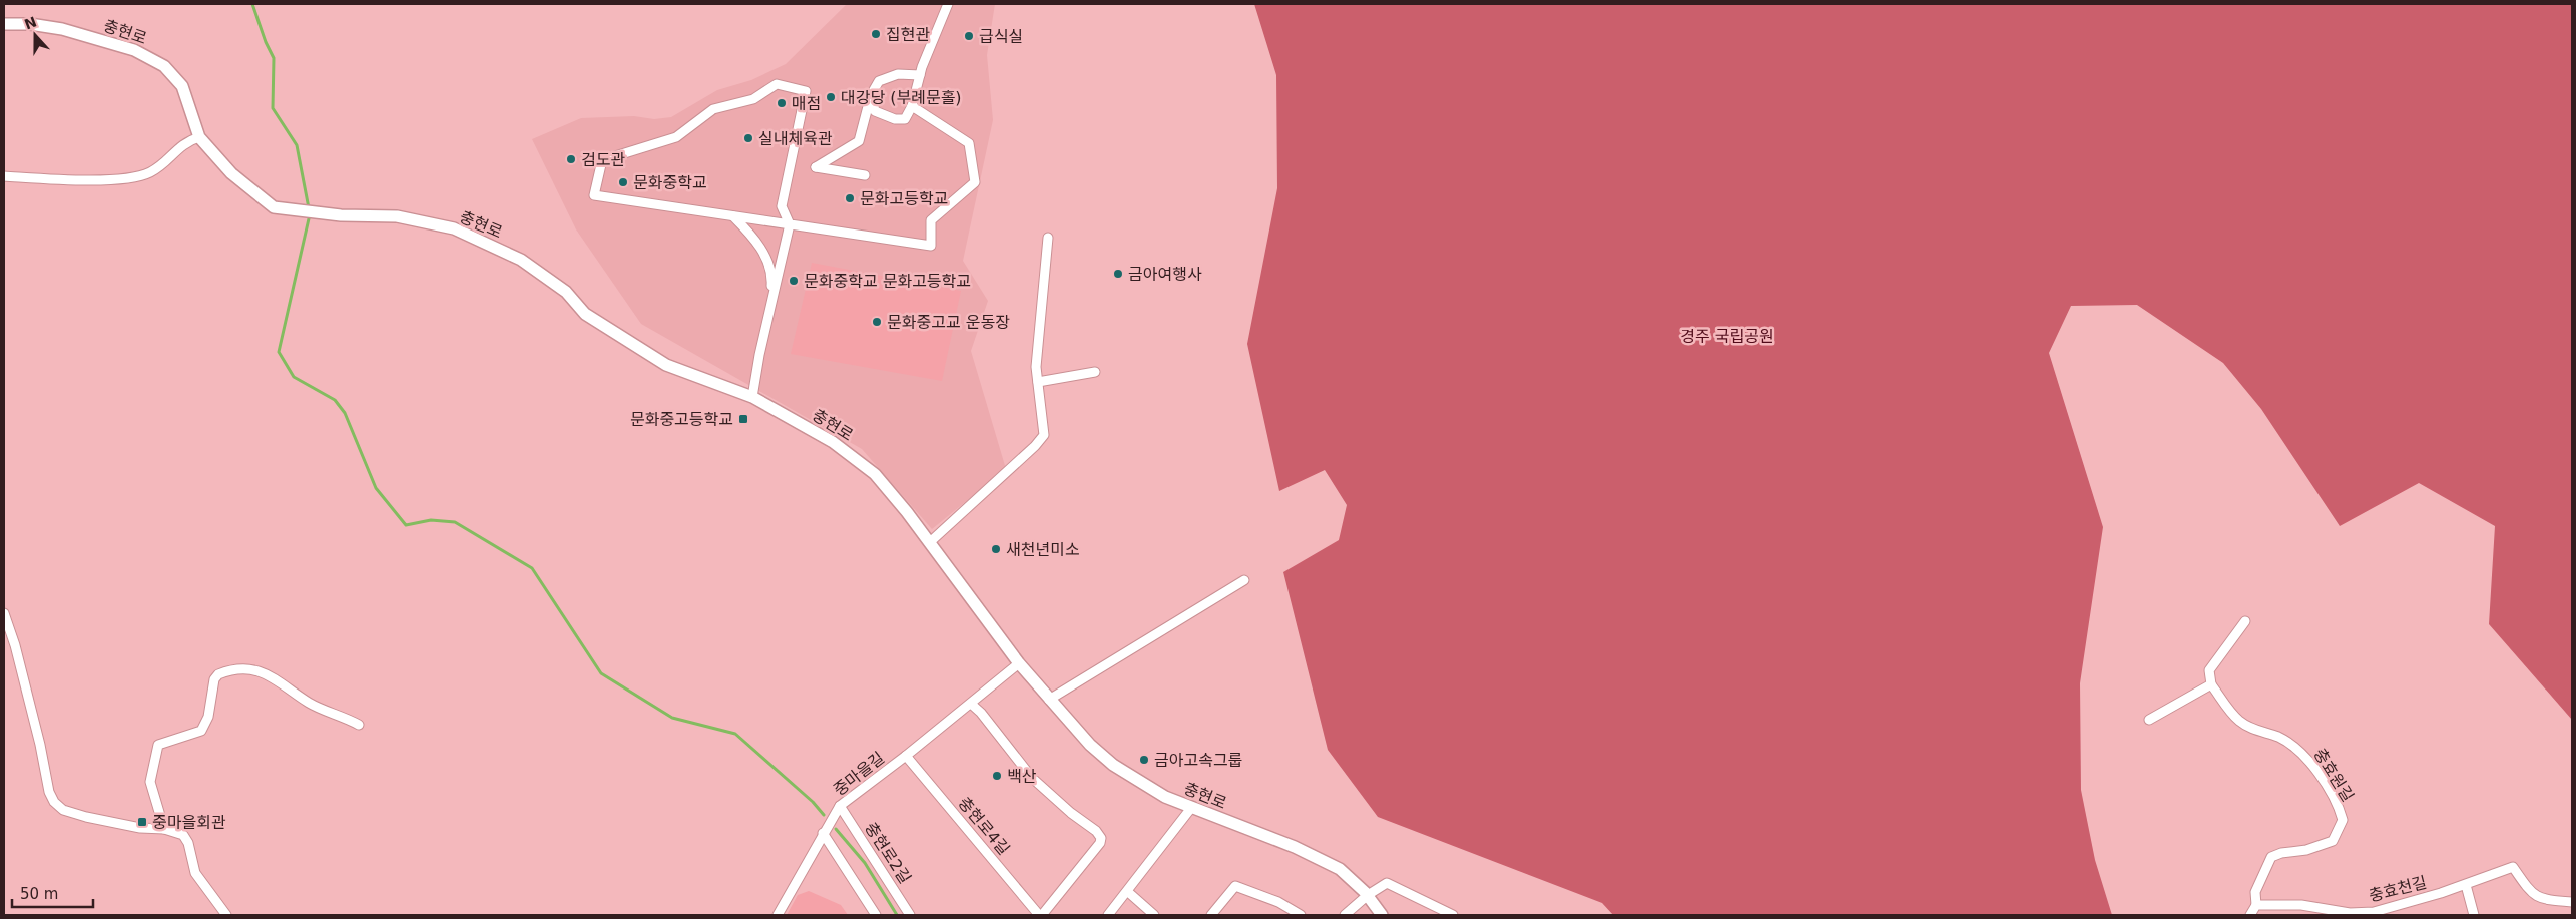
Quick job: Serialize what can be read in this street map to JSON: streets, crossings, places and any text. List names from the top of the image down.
{
  "streets": {
    "street": [
      "충현로",
      "중마을길",
      "충효원길",
      "충현로4길",
      "충현로2길",
      "충효천길"
    ]
  },
  "crossings": [
    ["충현로", "중마을길"],
    ["중마을길", "충현로4길"],
    ["중마을길", "충현로2길"],
    ["충효원길", "충효천길"]
  ],
  "parks": ["경주 국립공원"],
  "places": {
    "other": [
      "집현관",
      "급식실",
      "대강당 (부례문홀)",
      "매점",
      "실내체육관",
      "검도관",
      "문화중학교",
      "문화고등학교",
      "금아여행사",
      "문화중학교 문화고등학교",
      "문화중고교 운동장",
      "새천년미소",
      "금아고속그룹",
      "백산"
    ],
    "transit": ["문화중고등학교", "중마을회관"]
  },
  "scale_bar": "50 m",
  "north": "top"
}
